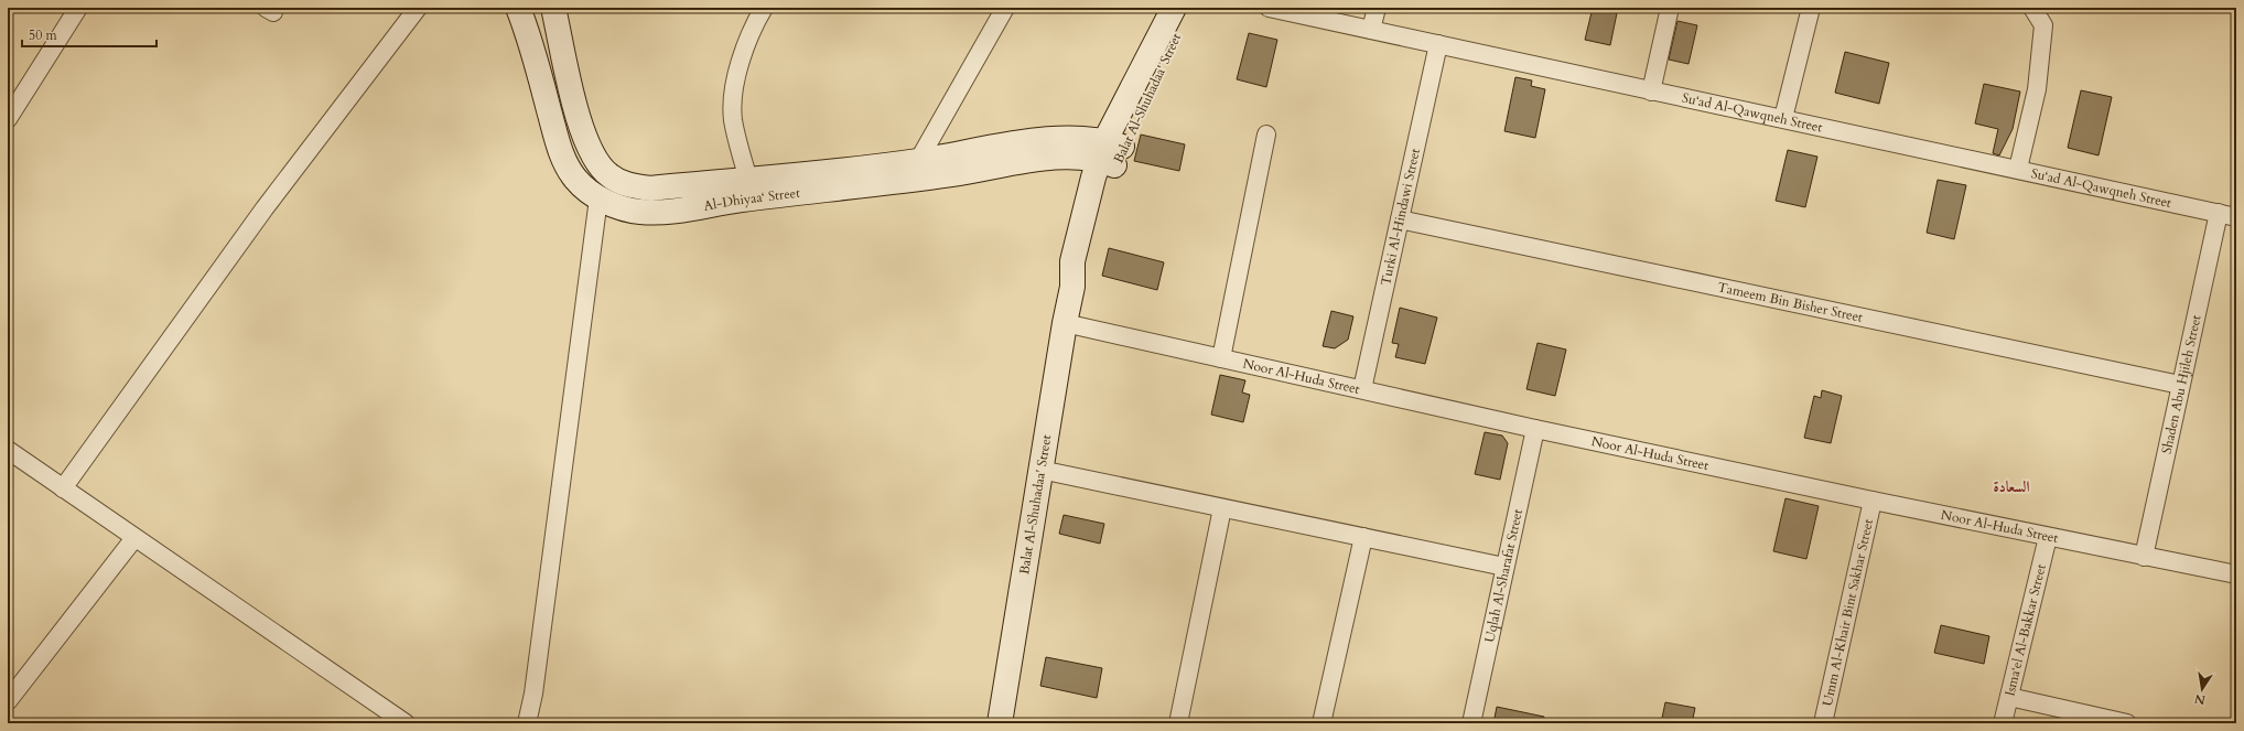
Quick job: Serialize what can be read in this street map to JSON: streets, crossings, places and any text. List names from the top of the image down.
{
  "streets": {
    "street": [
      "Balat Al-Shuhadaa' Street",
      "Su‘ad Al-Qawqneh Street",
      "Al-Dhiyaa‘ Street",
      "Turki Al-Hindawi Street",
      "Tameem Bin Bisher Street",
      "Noor Al-Huda Street",
      "Shaden Abu Hjileh Street",
      "Uqlah Al-Sharafat Street",
      "Umm Al-Khair Bint Sakhar Street",
      "Isma‘el Al-Bakkar Street"
    ]
  },
  "crossings": [
    ["Balat Al-Shuhadaa' Street", "Al-Dhiyaa‘ Street"],
    ["Balat Al-Shuhadaa' Street", "Noor Al-Huda Street"],
    ["Su‘ad Al-Qawqneh Street", "Turki Al-Hindawi Street"],
    ["Su‘ad Al-Qawqneh Street", "Shaden Abu Hjileh Street"],
    ["Turki Al-Hindawi Street", "Tameem Bin Bisher Street"],
    ["Turki Al-Hindawi Street", "Noor Al-Huda Street"],
    ["Tameem Bin Bisher Street", "Shaden Abu Hjileh Street"],
    ["Noor Al-Huda Street", "Shaden Abu Hjileh Street"],
    ["Noor Al-Huda Street", "Uqlah Al-Sharafat Street"],
    ["Noor Al-Huda Street", "Umm Al-Khair Bint Sakhar Street"],
    ["Noor Al-Huda Street", "Isma‘el Al-Bakkar Street"]
  ],
  "districts": ["السعادة"],
  "scale_bar": "50 m",
  "north": "bottom"
}
